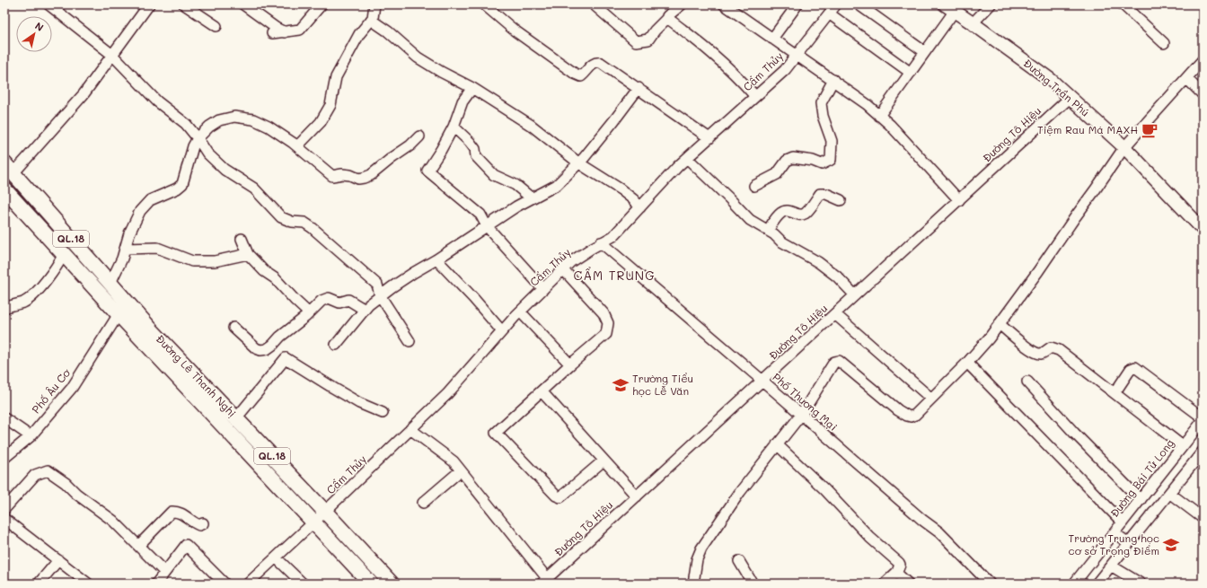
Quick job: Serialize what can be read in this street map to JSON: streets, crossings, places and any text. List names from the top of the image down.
{
  "streets": {
    "highway": ["QL.18", "Đường Lê Thanh Nghị"],
    "main road": ["Đường Trần Phú"],
    "street": [
      "Cẩm Thủy",
      "Đường Tô Hiệu",
      "Phố Âu Cơ",
      "Phố Thương Mại",
      "Đường Bái Tử Long"
    ]
  },
  "crossings": [
    ["Cẩm Thủy", "Đường Lê Thanh Nghị"],
    ["Cẩm Thủy", "Phố Thương Mại"],
    ["Đường Trần Phú", "Đường Tô Hiệu"],
    ["Đường Tô Hiệu", "Phố Thương Mại"],
    ["Đường Lê Thanh Nghị", "Phố Âu Cơ"]
  ],
  "districts": ["CẨM TRUNG"],
  "places": {
    "cafe": ["Tiệm Rau Má MAXH"],
    "school or university": ["Trường Tiểu học Lễ Văn", "Trường Trung học cơ sở Trọng Điểm"]
  },
  "north": "top right"
}
